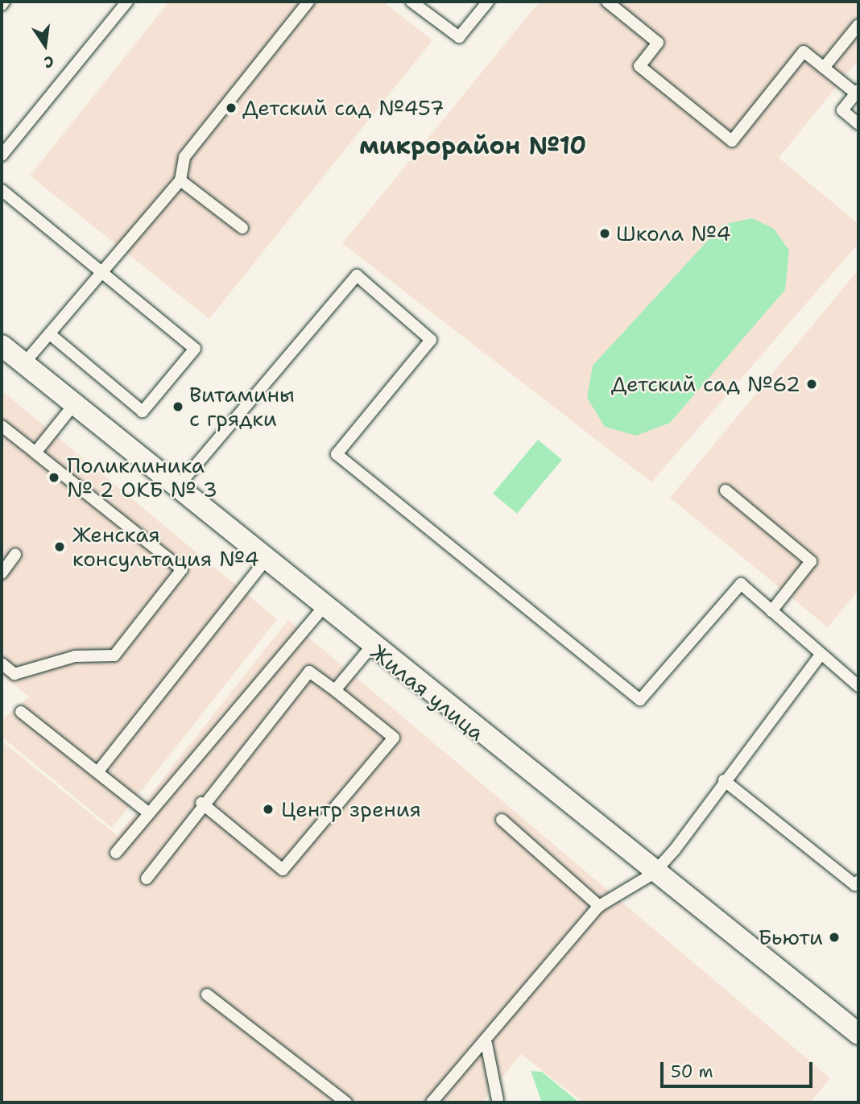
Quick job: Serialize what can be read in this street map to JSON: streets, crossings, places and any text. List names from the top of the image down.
{
  "streets": {
    "street": ["Жилая улица"]
  },
  "districts": ["микрорайон №10"],
  "places": [
    "Детский сад №457",
    "Школа №4",
    "Детский сад №62",
    "Витамины с грядки",
    "Поликлиника № 2 ОКБ № 3",
    "Женская консультация №4",
    "Центр зрения",
    "Бьюти"
  ],
  "scale_bar": "50 m",
  "north": "bottom"
}
